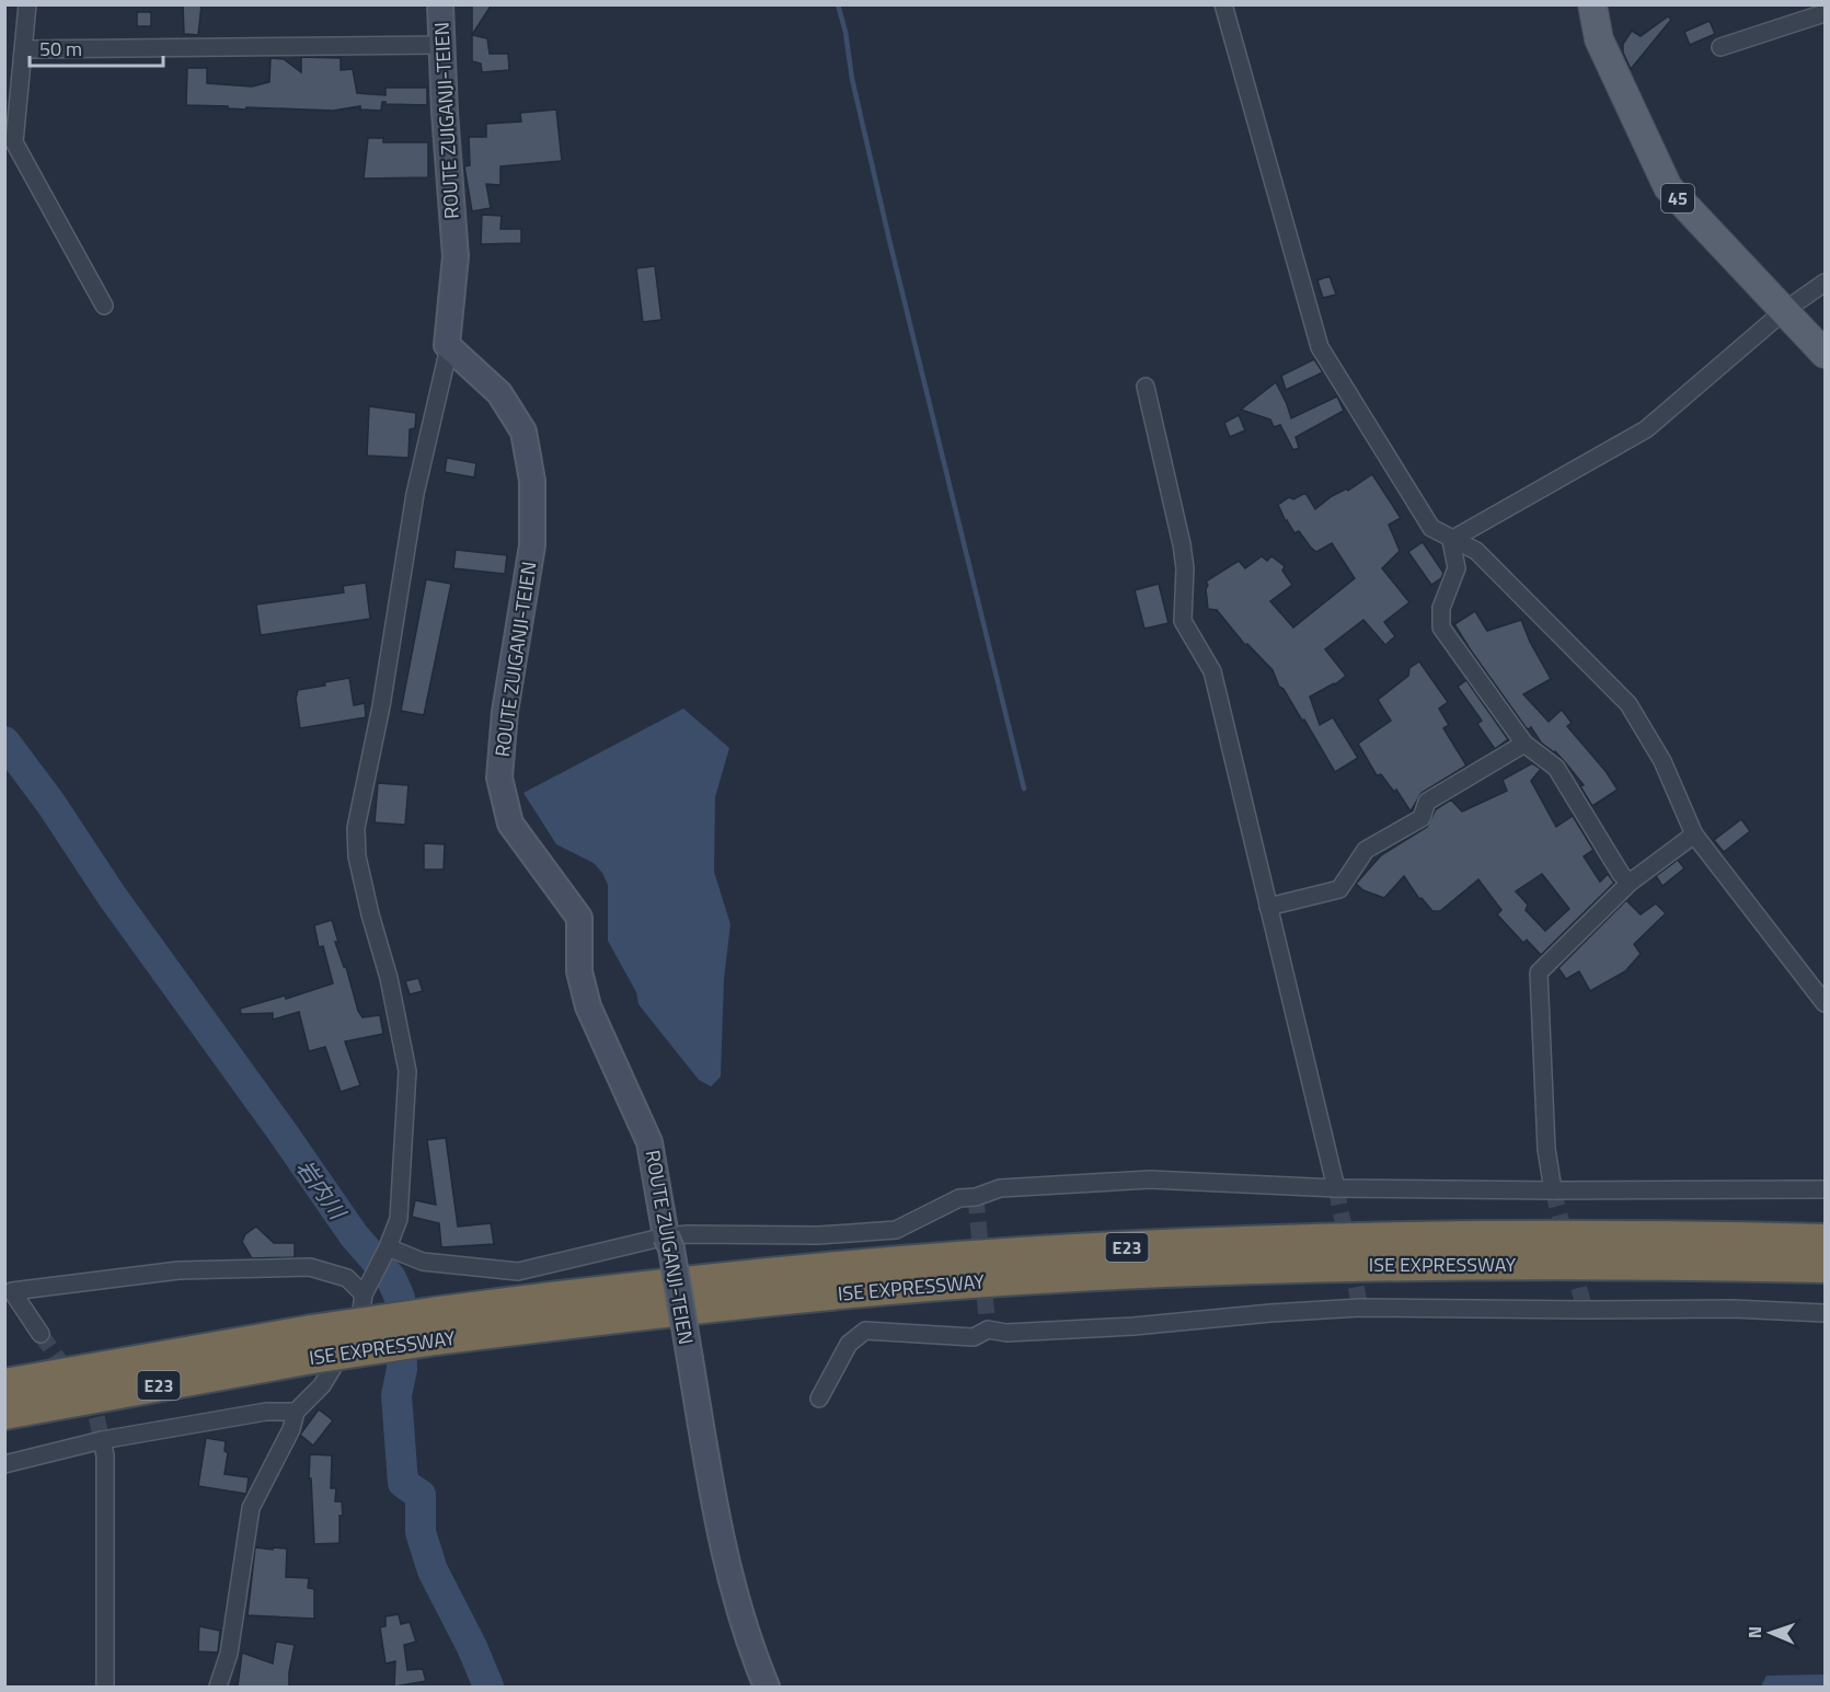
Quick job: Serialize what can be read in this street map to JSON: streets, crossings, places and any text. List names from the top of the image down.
{
  "streets": {
    "highway": ["E23", "ISE EXPRESSWAY"],
    "main road": ["ROUTE ZUIGANJI-TEIEN", "45"]
  },
  "water": ["岩内川"],
  "scale_bar": "50 m",
  "north": "left"
}
